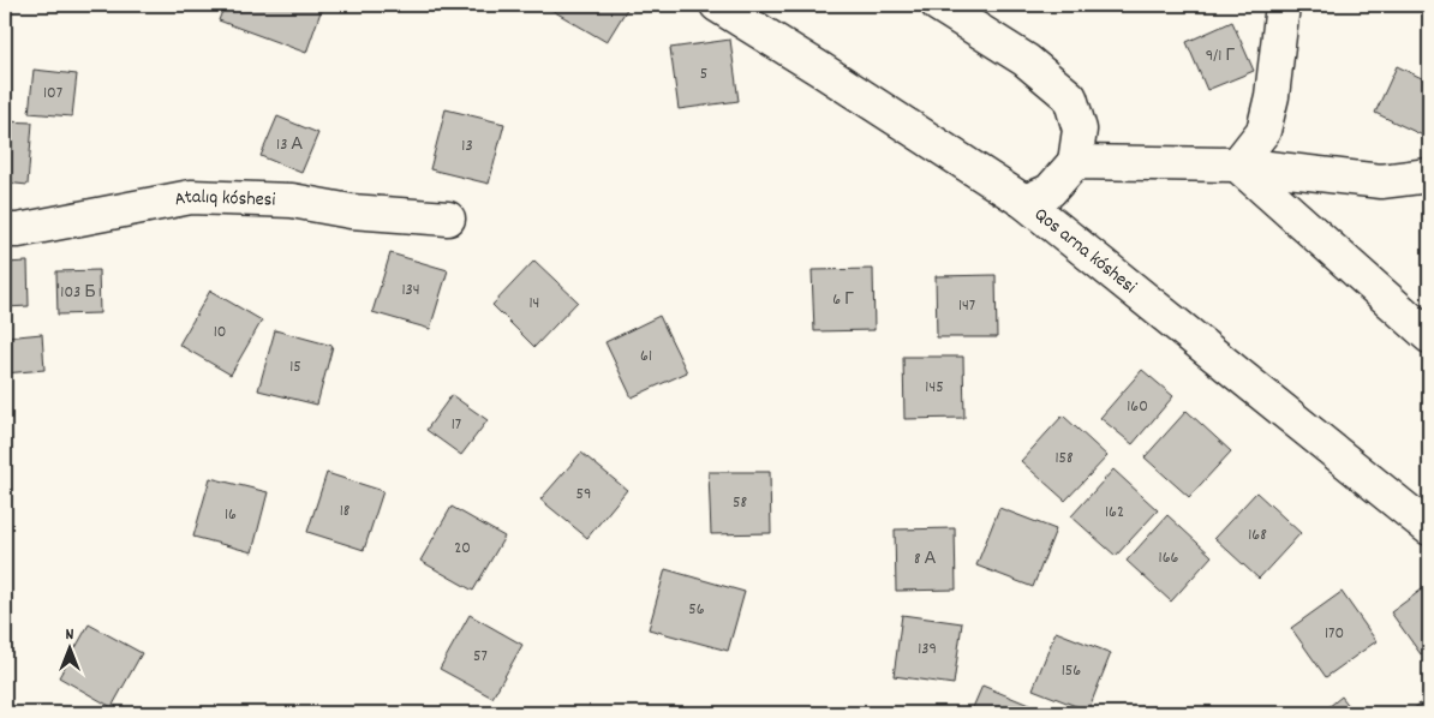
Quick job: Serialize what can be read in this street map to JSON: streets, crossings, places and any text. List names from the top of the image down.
{
  "streets": {
    "street": ["Atalıq kóshesi", "Qos arna kóshesi"]
  },
  "house_numbers": [
    "9/1 Г",
    "5",
    "107",
    "13 А",
    "13",
    "134",
    "103 Б",
    "6 Г",
    "14",
    "147",
    "10",
    "61",
    "15",
    "145",
    "160",
    "17",
    "158",
    "59",
    "58",
    "18",
    "162",
    "16",
    "168",
    "20",
    "166",
    "8 А",
    "56",
    "170",
    "139",
    "57",
    "156"
  ],
  "north": "top"
}
